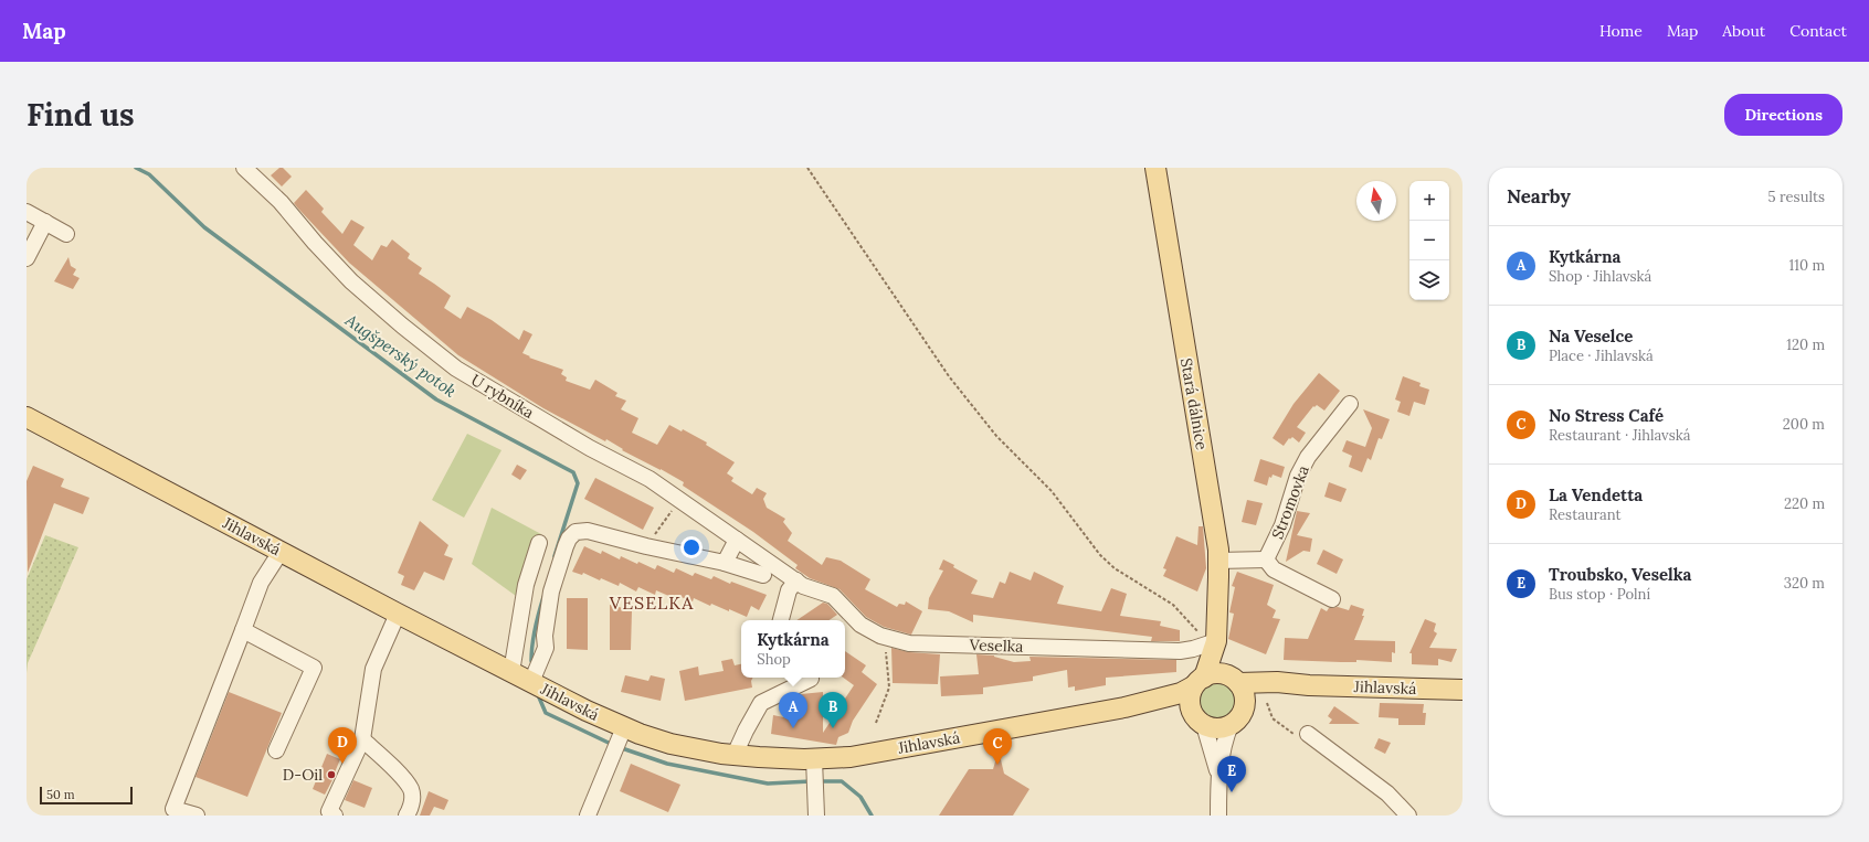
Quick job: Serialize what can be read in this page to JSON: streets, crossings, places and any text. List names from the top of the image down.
{
  "streets": {
    "main road": ["Stará dálnice", "Jihlavská"],
    "street": ["U rybníka", "Stromovka", "Veselka"]
  },
  "crossings": [
    ["U rybníka", "Veselka"],
    ["Stará dálnice", "Jihlavská"],
    ["Stará dálnice", "Veselka"]
  ],
  "districts": ["VESELKA"],
  "water": ["Augšperský potok"],
  "places": ["D-Oil"],
  "scale_bar": "50 m",
  "north": "top",
  "page": {
    "header": "Map",
    "nav": [
      "Home",
      "Map",
      "About",
      "Contact"
    ],
    "buttons": "Directions",
    "title": "Find us",
    "heading": ["Nearby", "5 results"],
    "map_buttons": ["+", "−"],
    "list": [
      {
        "mark": "A",
        "name": "Kytkárna",
        "note": "Shop · Jihlavská",
        "value": "110 m"
      },
      {
        "mark": "B",
        "name": "Na Veselce",
        "note": "Place · Jihlavská",
        "value": "120 m"
      },
      {
        "mark": "C",
        "name": "No Stress Café",
        "note": "Restaurant · Jihlavská",
        "value": "200 m"
      },
      {
        "mark": "D",
        "name": "La Vendetta",
        "note": "Restaurant",
        "value": "220 m"
      },
      {
        "mark": "E",
        "name": "Troubsko, Veselka",
        "note": "Bus stop · Polní",
        "value": "320 m"
      }
    ],
    "popup": ["Kytkárna", "Shop"],
    "pins": [
      "A",
      "B",
      "D",
      "C",
      "E"
    ],
    "scale": "50 m"
  }
}
